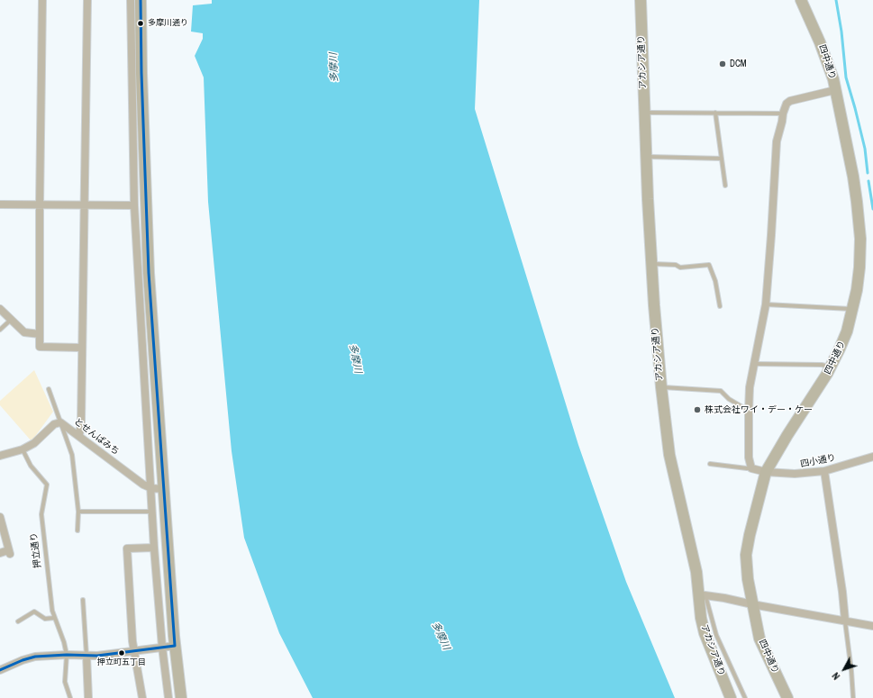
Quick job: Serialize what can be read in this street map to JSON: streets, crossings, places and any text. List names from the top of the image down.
{
  "streets": {
    "street": [
      "アカシア通り",
      "四中通り",
      "とせんばみち",
      "四小通り"
    ],
    "lane": ["押立通り"]
  },
  "crossings": [
    ["四中通り", "四小通り"],
    ["とせんばみち", "押立通り"]
  ],
  "water": ["多摩川"],
  "places": [
    "多摩川通り",
    "DCM",
    "株式会社ワイ・デー・ケー",
    "押立町五丁目"
  ],
  "north": "bottom left"
}
